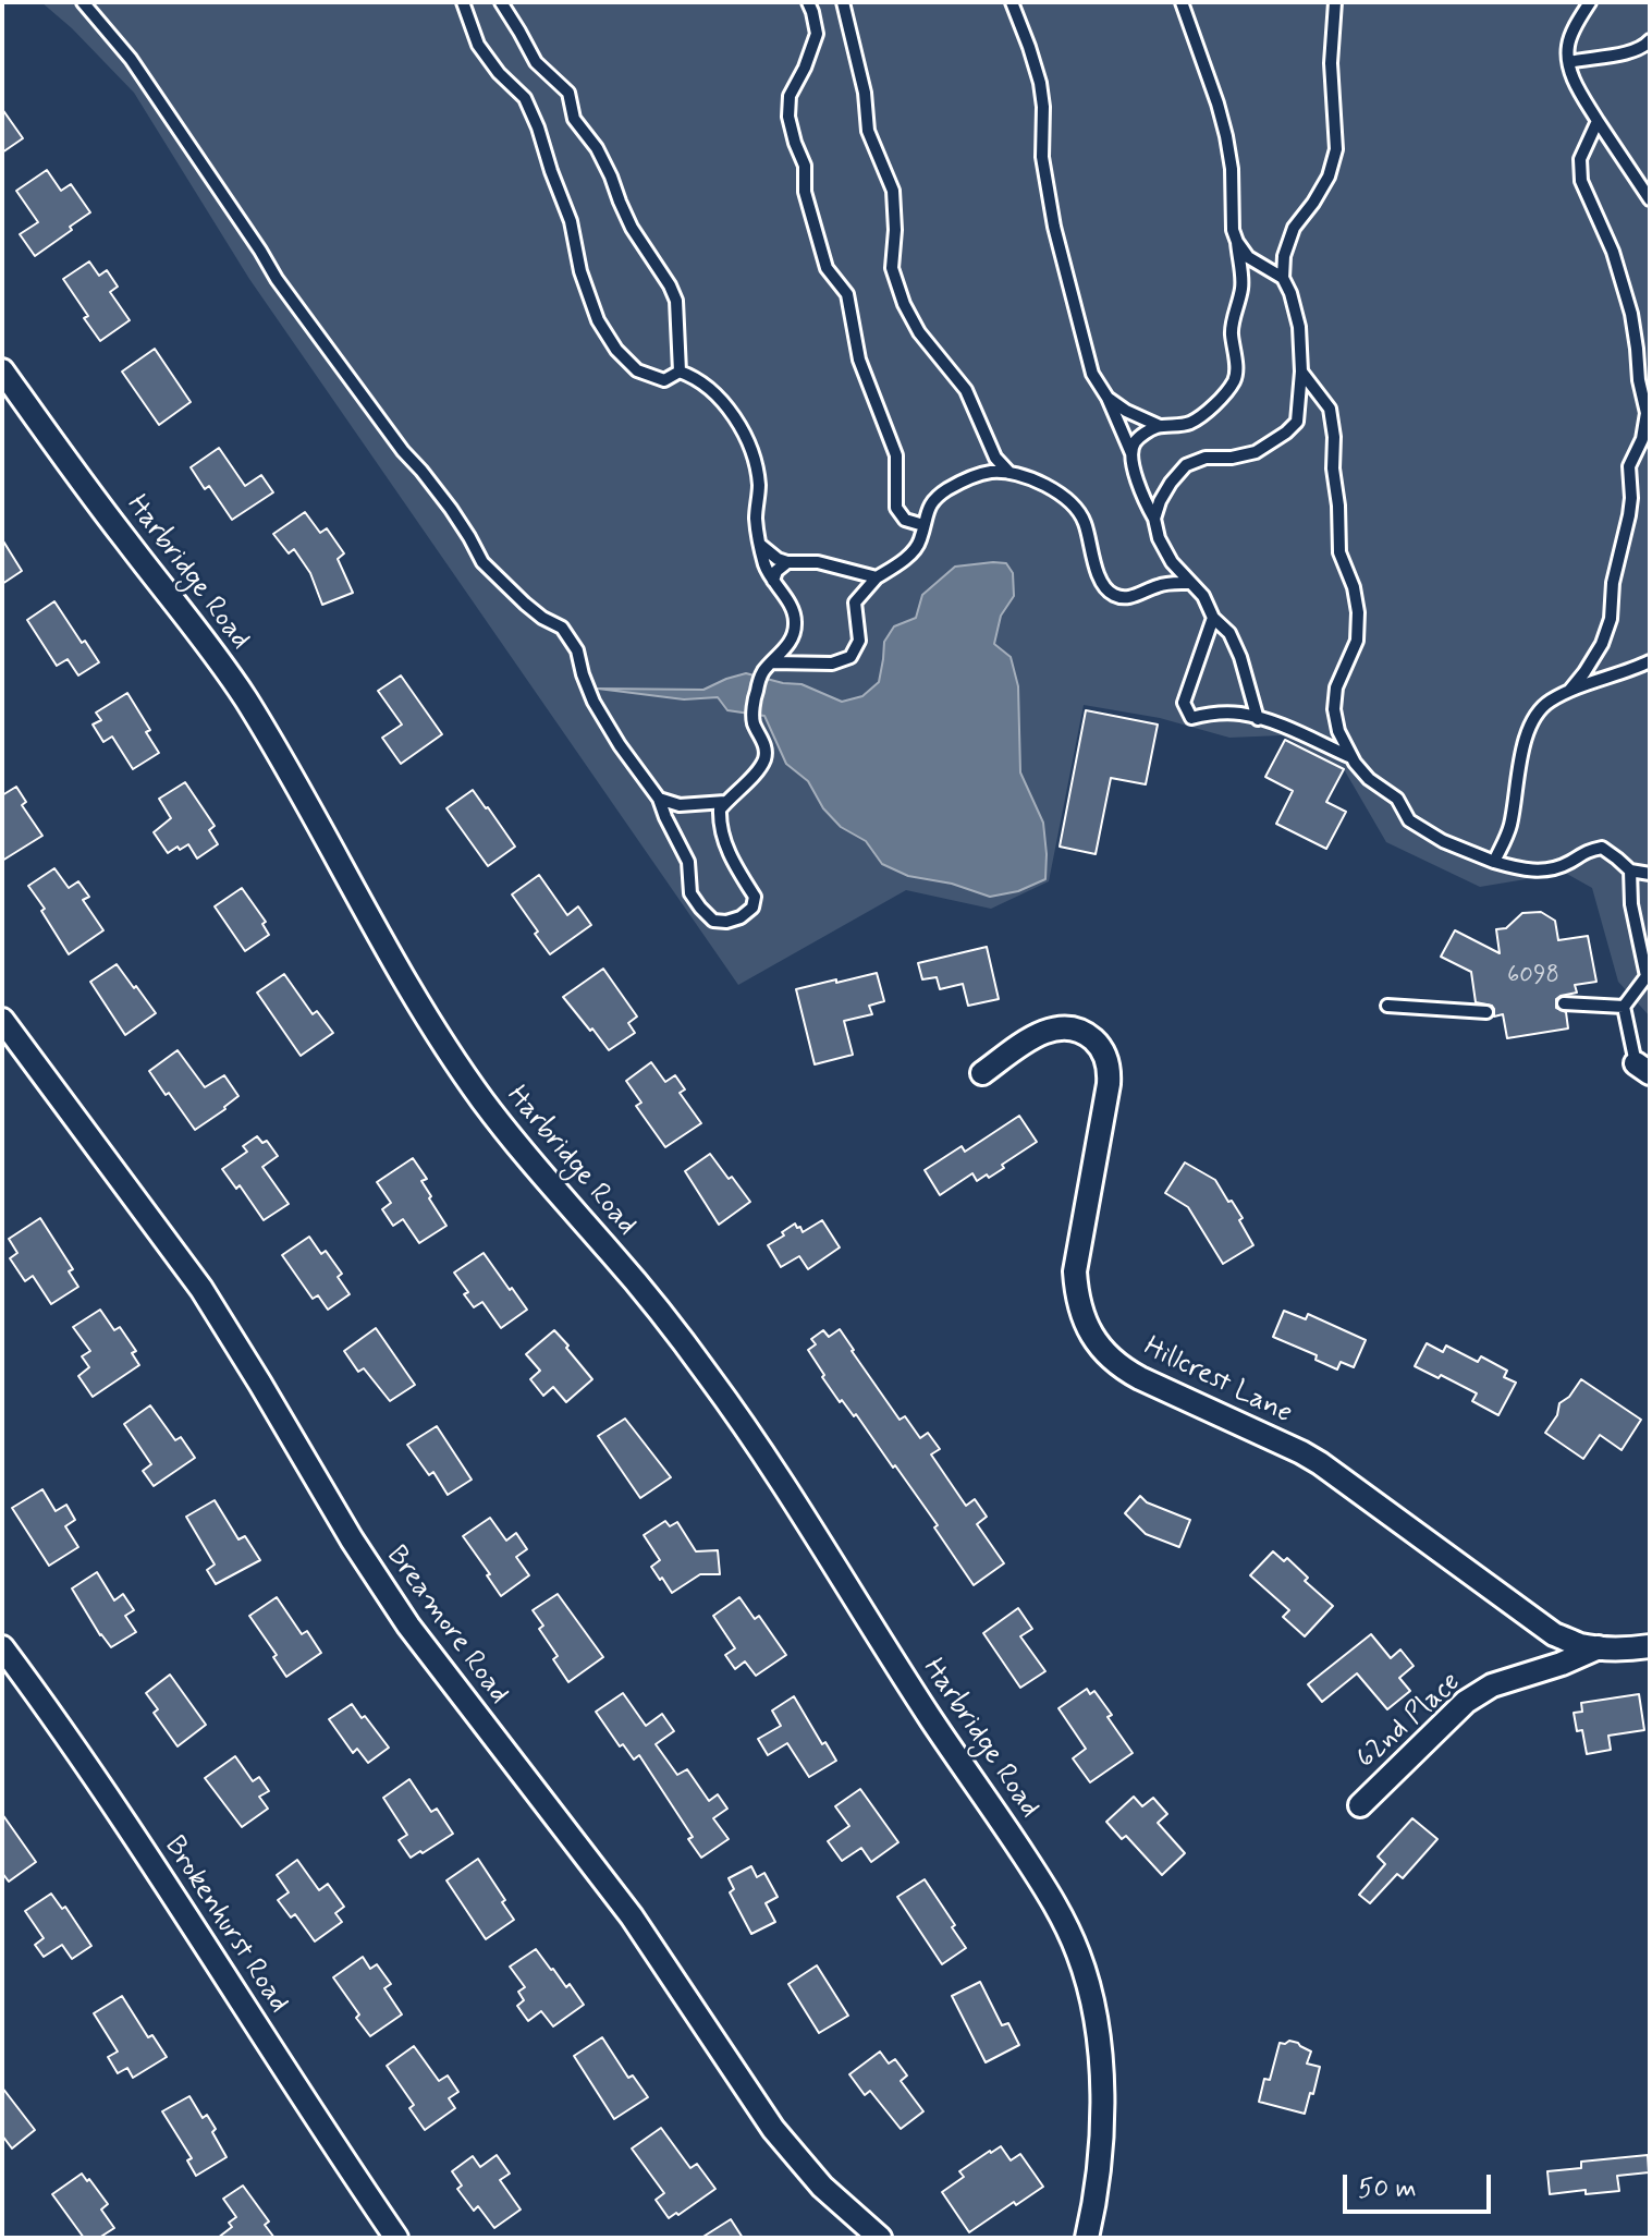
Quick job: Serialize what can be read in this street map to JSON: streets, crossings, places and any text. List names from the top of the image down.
{
  "streets": {
    "street": [
      "Harbridge Road",
      "Hillcrest Lane",
      "Breamore Road",
      "62nd Place",
      "Brokenhurst Road"
    ]
  },
  "crossings": [
    ["Hillcrest Lane", "62nd Place"]
  ],
  "house_numbers": ["6098"],
  "scale_bar": "50 m"
}
